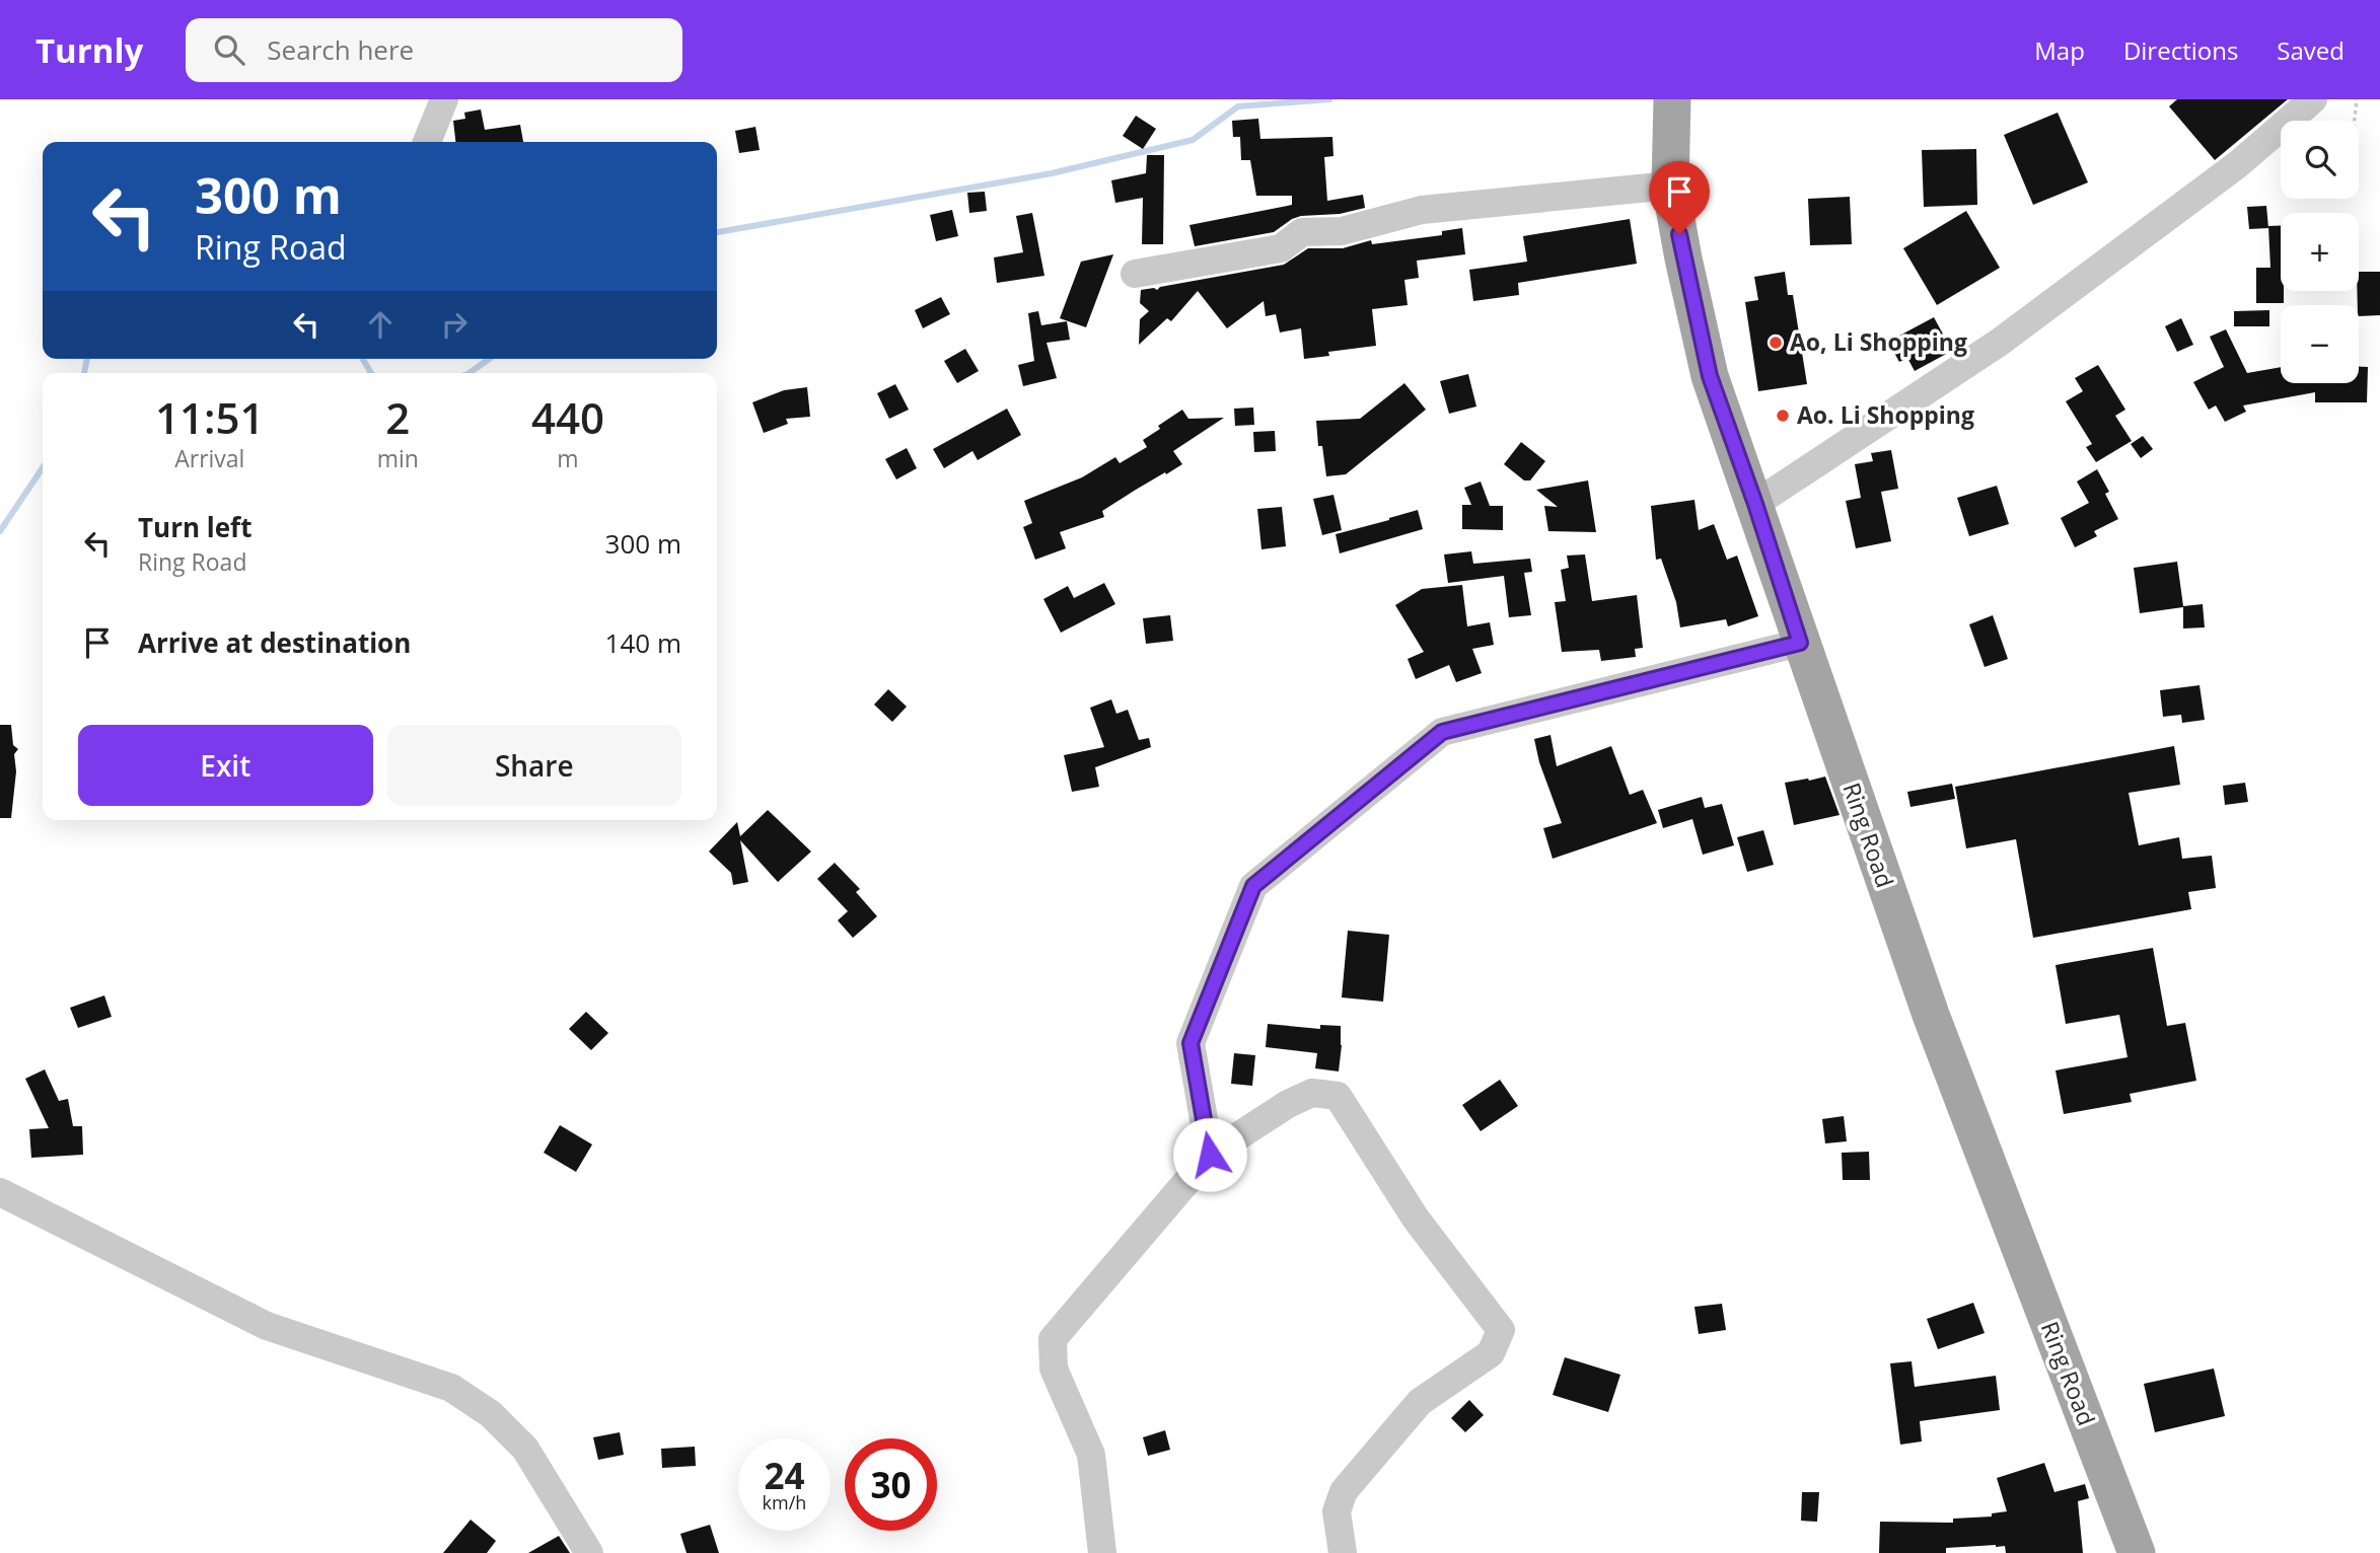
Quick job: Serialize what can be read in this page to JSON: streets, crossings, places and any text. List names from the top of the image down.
{
  "streets": {
    "main road": ["Ring Road"]
  },
  "places": ["Ao, Li Shopping", "Ao. Li Shopping"],
  "page": {
    "header": "Turnly",
    "search": "Search here",
    "nav": ["Map", "Directions", "Saved"],
    "map_buttons": ["+", "−"],
    "turn": ["300 m", "Ring Road"],
    "eta": [
      "11:51",
      "Arrival",
      "2",
      "min",
      "440",
      "m"
    ],
    "list": [
      {
        "name": "Turn left",
        "note": "Ring Road",
        "value": "300 m"
      },
      {
        "name": "Arrive at destination",
        "value": "140 m"
      }
    ],
    "buttons": ["Exit", "Share"],
    "speed": "24 km/h",
    "limit": "30"
  }
}
